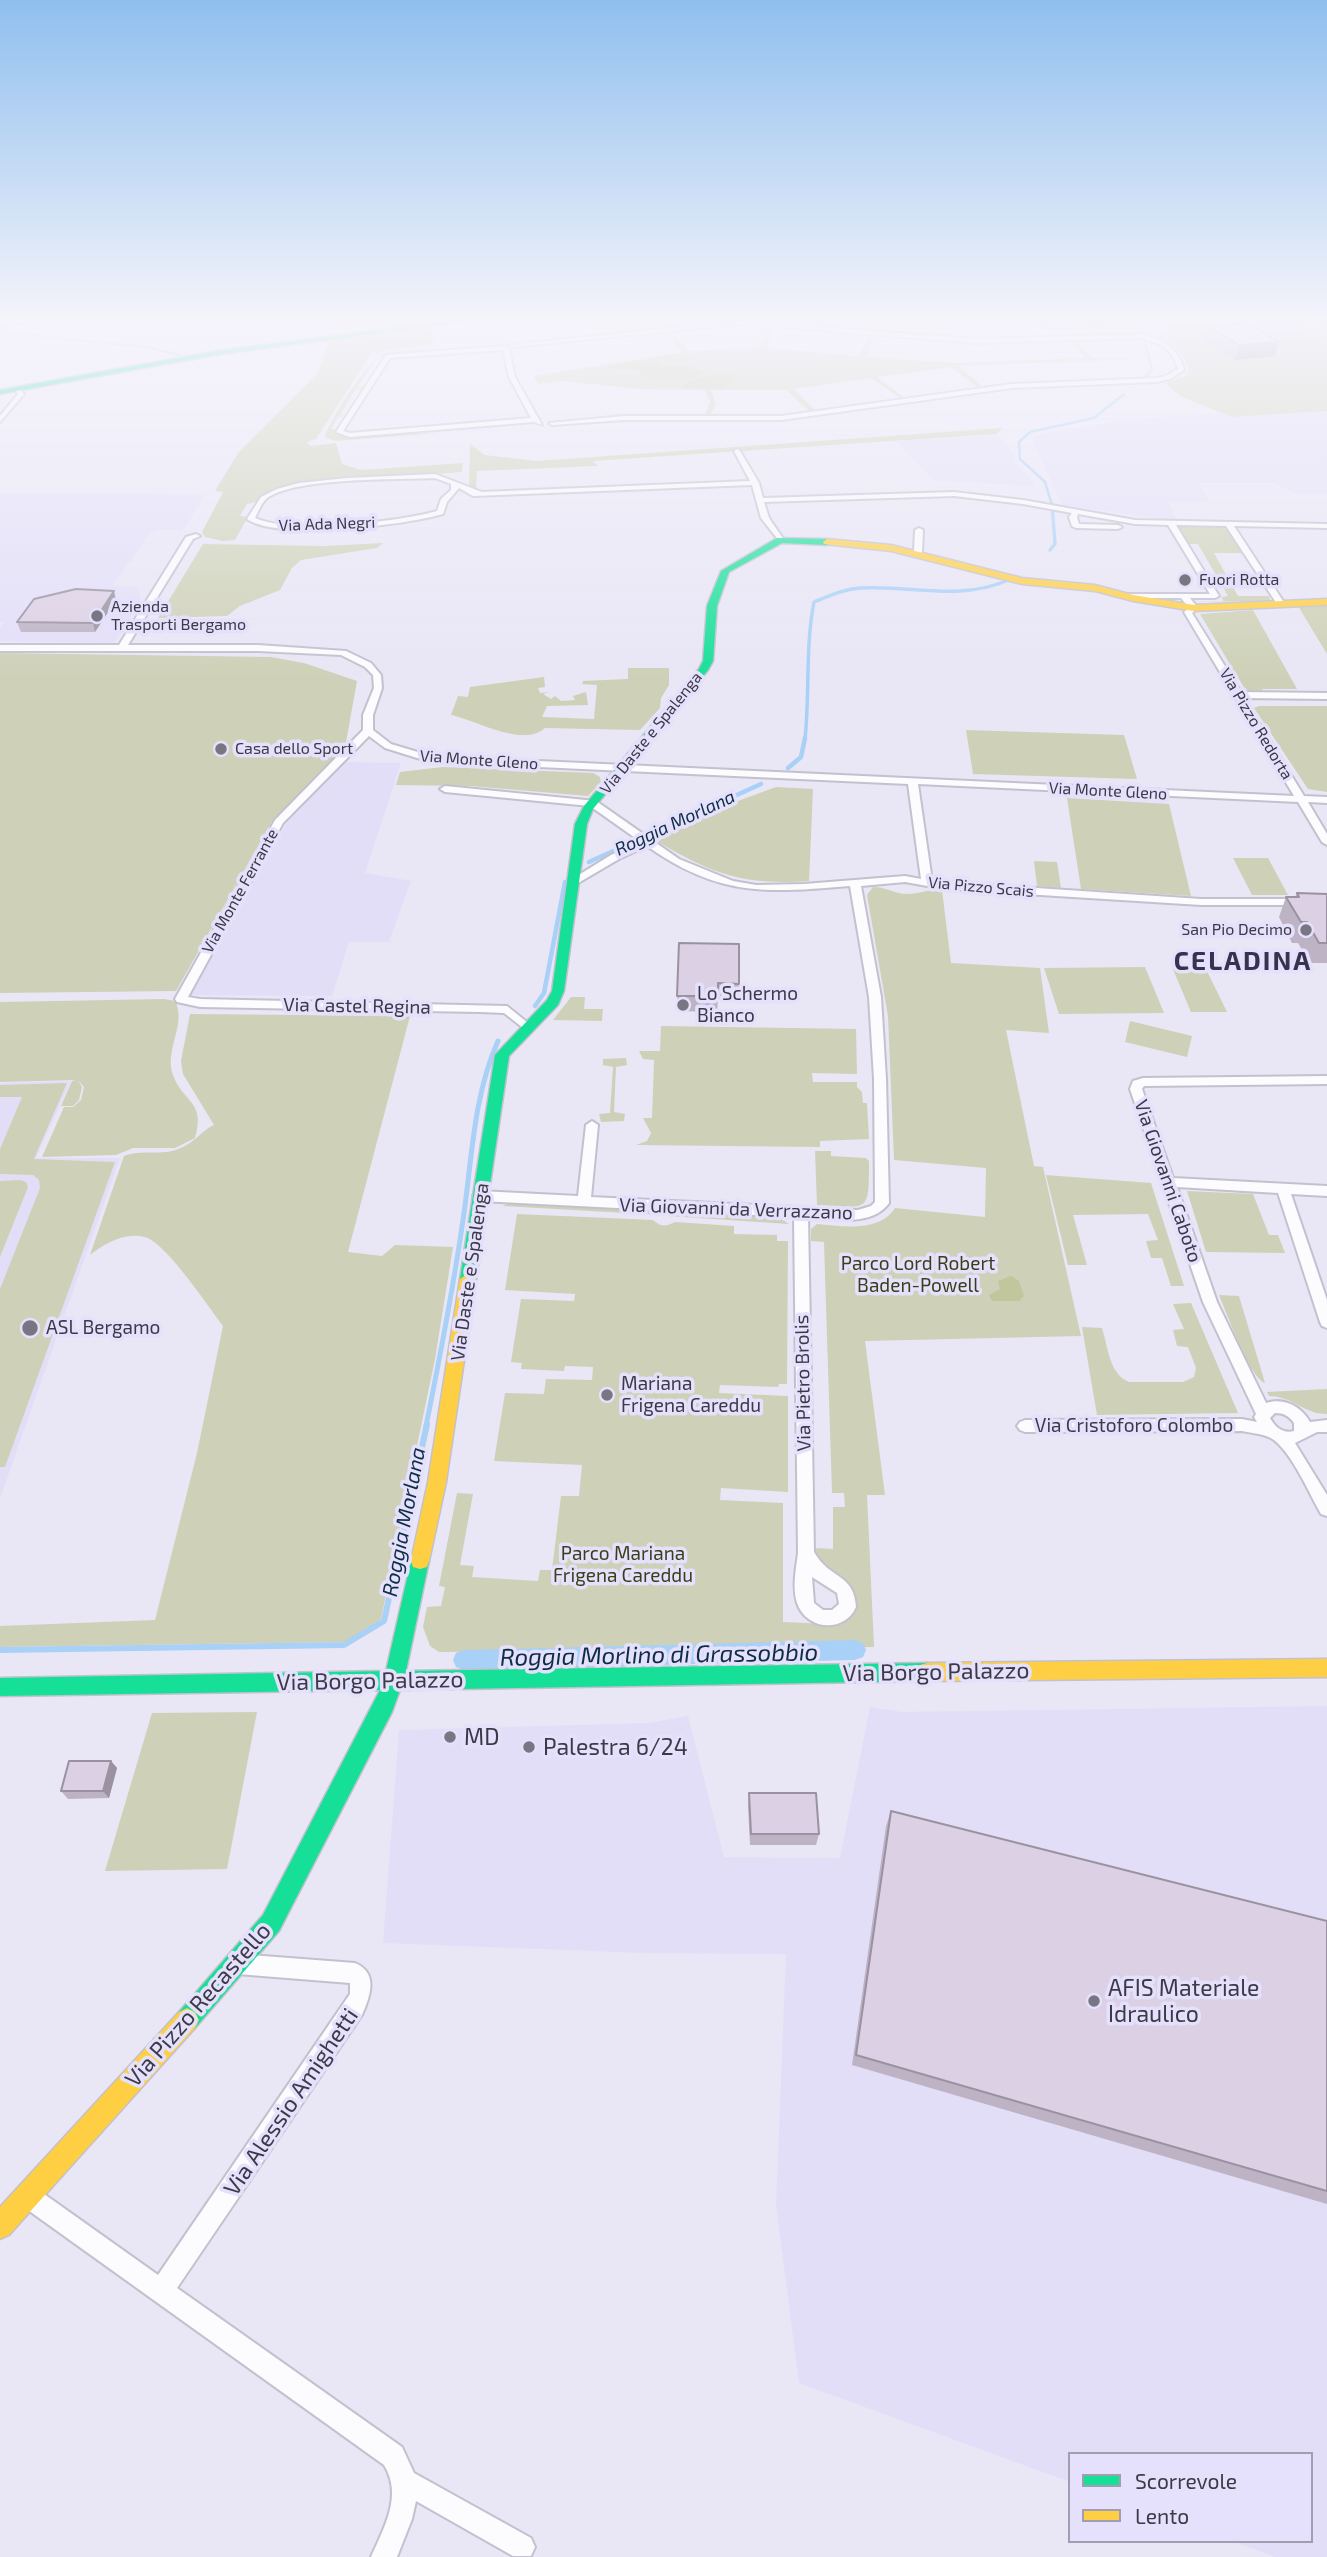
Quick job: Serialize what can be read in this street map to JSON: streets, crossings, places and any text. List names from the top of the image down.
{
  "streets": {
    "street": [
      "Via Ada Negri",
      "Via Pizzo Redorta",
      "Via Daste e Spalenga",
      "Via Monte Gleno",
      "Via Pizzo Scais",
      "Via Monte Ferrante",
      "Via Castel Regina",
      "Via Giovanni Caboto",
      "Via Giovanni da Verrazzano",
      "Via Pietro Brolis",
      "Via Cristoforo Colombo",
      "Via Borgo Palazzo",
      "Via Pizzo Recastello",
      "Via Alessio Amighetti"
    ]
  },
  "crossings": [
    ["Via Pizzo Redorta", "Via Monte Gleno"],
    ["Via Daste e Spalenga", "Via Monte Gleno"],
    ["Via Daste e Spalenga", "Via Pizzo Scais"],
    ["Via Daste e Spalenga", "Via Castel Regina"],
    ["Via Daste e Spalenga", "Via Giovanni da Verrazzano"],
    ["Via Daste e Spalenga", "Via Borgo Palazzo"],
    ["Via Daste e Spalenga", "Via Pizzo Recastello"],
    ["Via Monte Gleno", "Via Monte Ferrante"],
    ["Via Pizzo Scais", "Via Giovanni da Verrazzano"],
    ["Via Monte Ferrante", "Via Castel Regina"],
    ["Via Giovanni Caboto", "Via Cristoforo Colombo"],
    ["Via Giovanni da Verrazzano", "Via Pietro Brolis"],
    ["Via Borgo Palazzo", "Via Pizzo Recastello"],
    ["Via Pizzo Recastello", "Via Alessio Amighetti"]
  ],
  "districts": ["CELADINA"],
  "water": ["Roggia Morlana", "Roggia Morlino di Grassobbio"],
  "parks": ["Parco Lord Robert Baden-Powell", "Parco Mariana Frigena Careddu"],
  "places": [
    "Fuori Rotta",
    "Azienda Trasporti Bergamo",
    "Casa dello Sport",
    "San Pio Decimo",
    "Lo Schermo Bianco",
    "ASL Bergamo",
    "Mariana Frigena Careddu",
    "MD",
    "Palestra 6/24",
    "AFIS Materiale Idraulico"
  ],
  "legend": ["Scorrevole", "Lento"]
}
